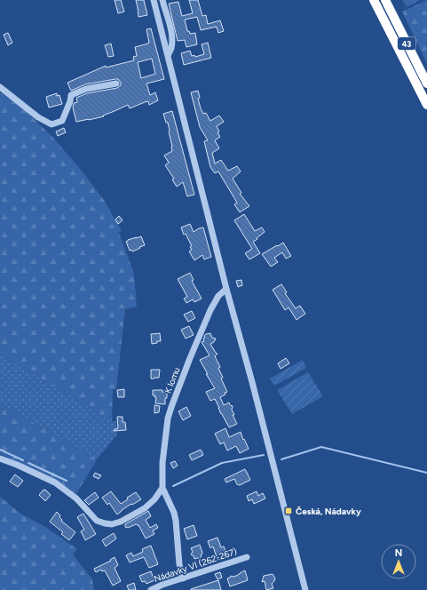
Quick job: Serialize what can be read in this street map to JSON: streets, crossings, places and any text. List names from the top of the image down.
{
  "streets": {
    "highway": ["43"],
    "street": ["K lomu", "Nádavky VI (262-267)"]
  },
  "crossings": [
    ["K lomu", "Nádavky VI (262-267)"]
  ],
  "places": {
    "transit": ["Česká, Nádavky"]
  },
  "north": "top"
}
